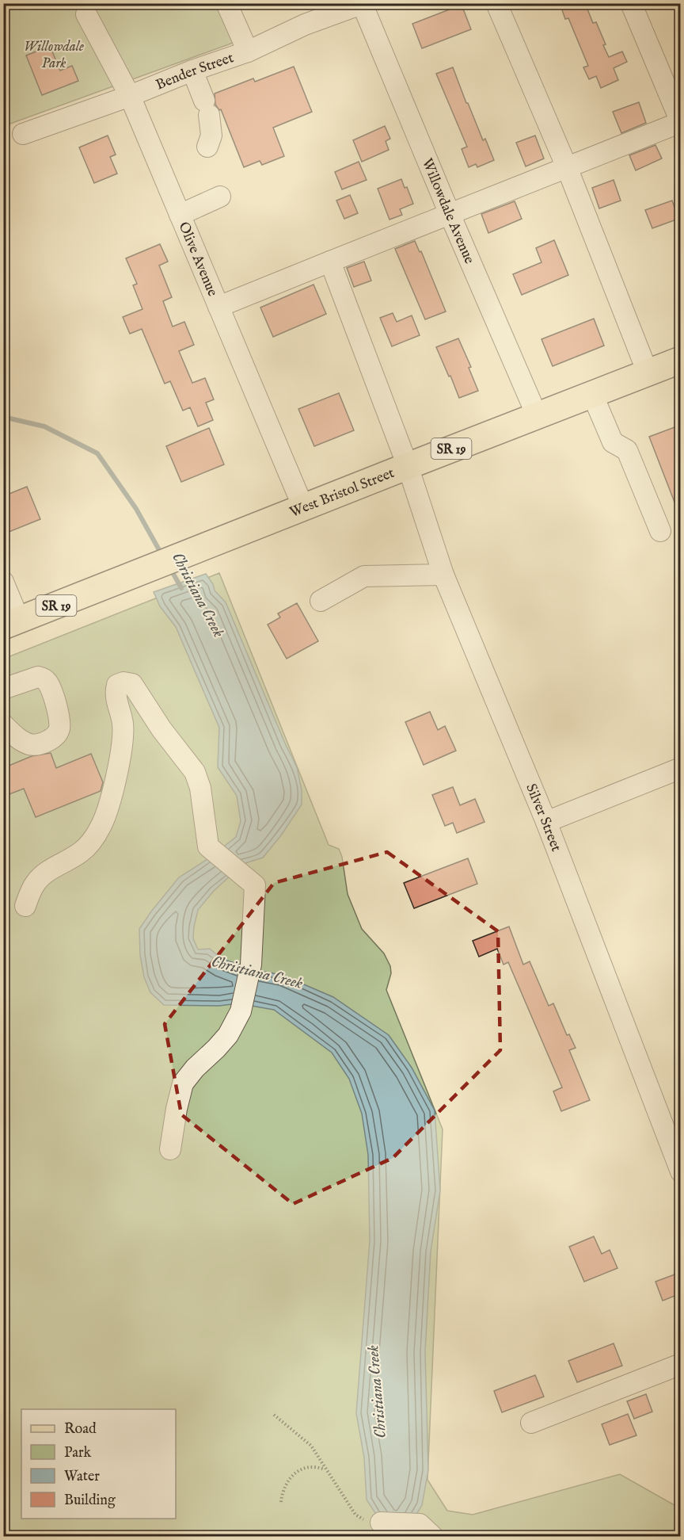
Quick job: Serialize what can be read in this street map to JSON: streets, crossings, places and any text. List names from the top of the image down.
{
  "streets": {
    "main road": ["SR 19", "West Bristol Street"],
    "street": [
      "Bender Street",
      "Willowdale Avenue",
      "Olive Avenue",
      "Silver Street"
    ]
  },
  "crossings": [
    ["Bender Street", "Willowdale Avenue"],
    ["Bender Street", "Olive Avenue"],
    ["Willowdale Avenue", "West Bristol Street"],
    ["Olive Avenue", "West Bristol Street"],
    ["West Bristol Street", "Silver Street"]
  ],
  "water": ["Christiana Creek"],
  "parks": ["Willowdale Park"],
  "legend": [
    "Road",
    "Park",
    "Water",
    "Building"
  ]
}
